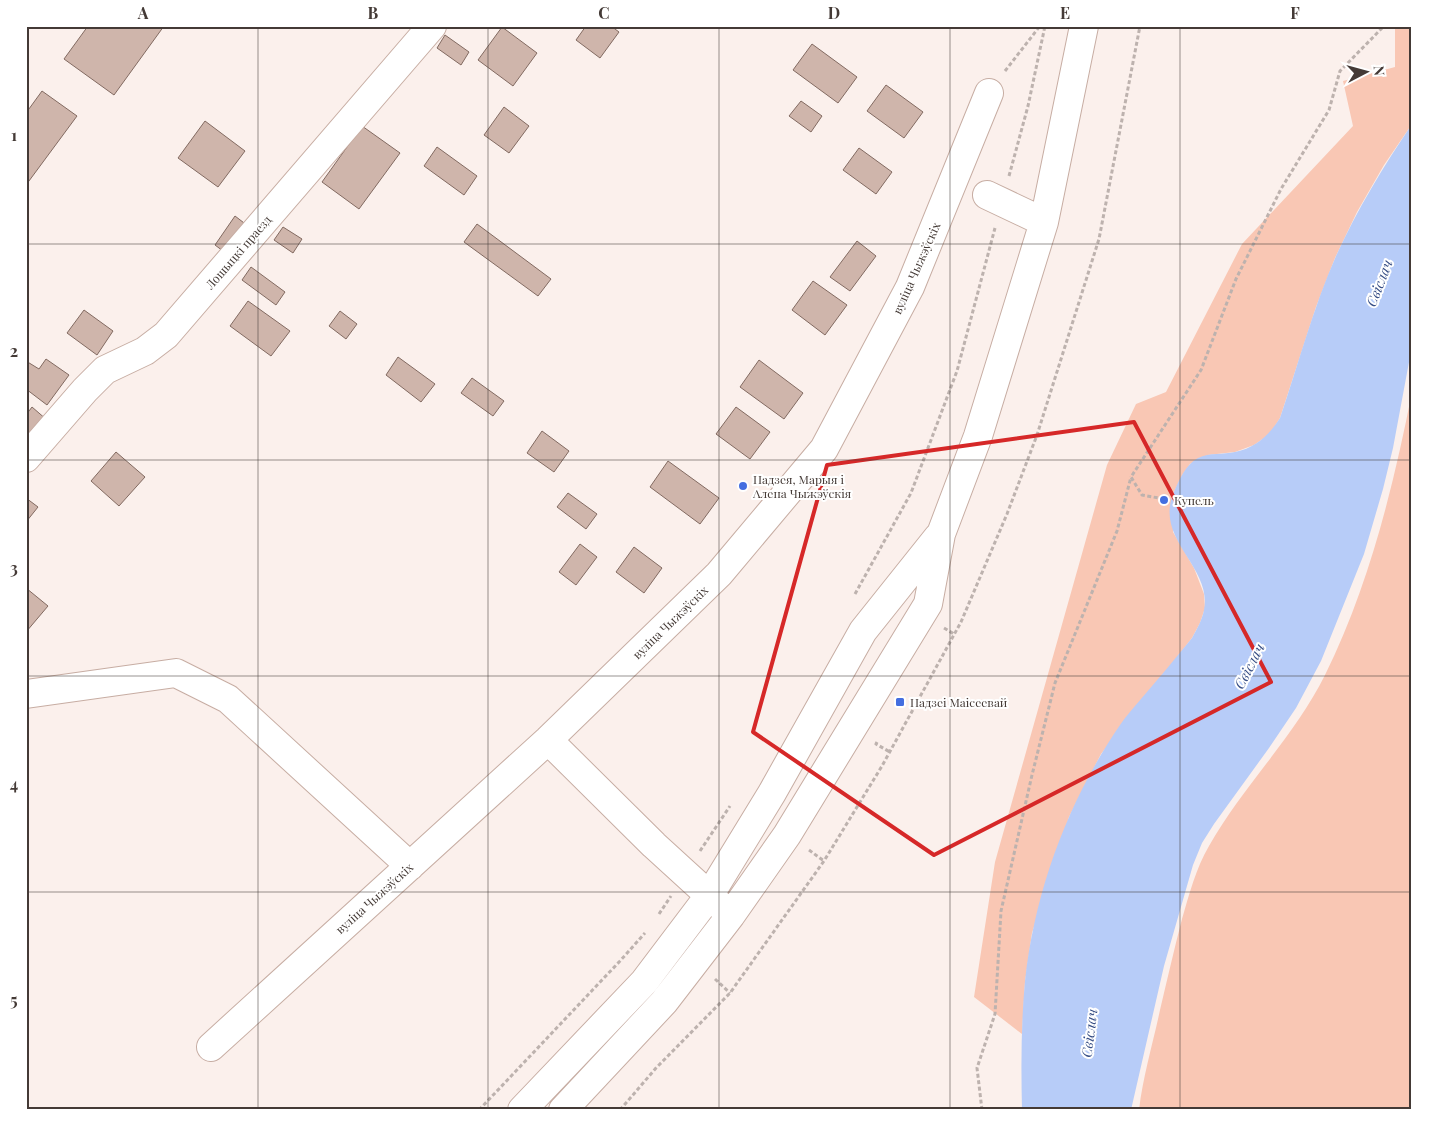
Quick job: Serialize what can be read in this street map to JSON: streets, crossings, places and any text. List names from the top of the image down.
{
  "streets": {
    "street": ["Лошыцкі праезд", "вуліца Чыжэўскіх"]
  },
  "water": ["Свіслач"],
  "places": {
    "other": ["Надзея, Марыя і Алена Чыжэўскія", "Купель"],
    "transit": ["Надзеі Маісеевай"]
  },
  "north": "right",
  "grid": {
    "columns": [
      "A",
      "B",
      "C",
      "D",
      "E",
      "F"
    ],
    "rows": [
      "1",
      "2",
      "3",
      "4",
      "5"
    ]
  }
}
